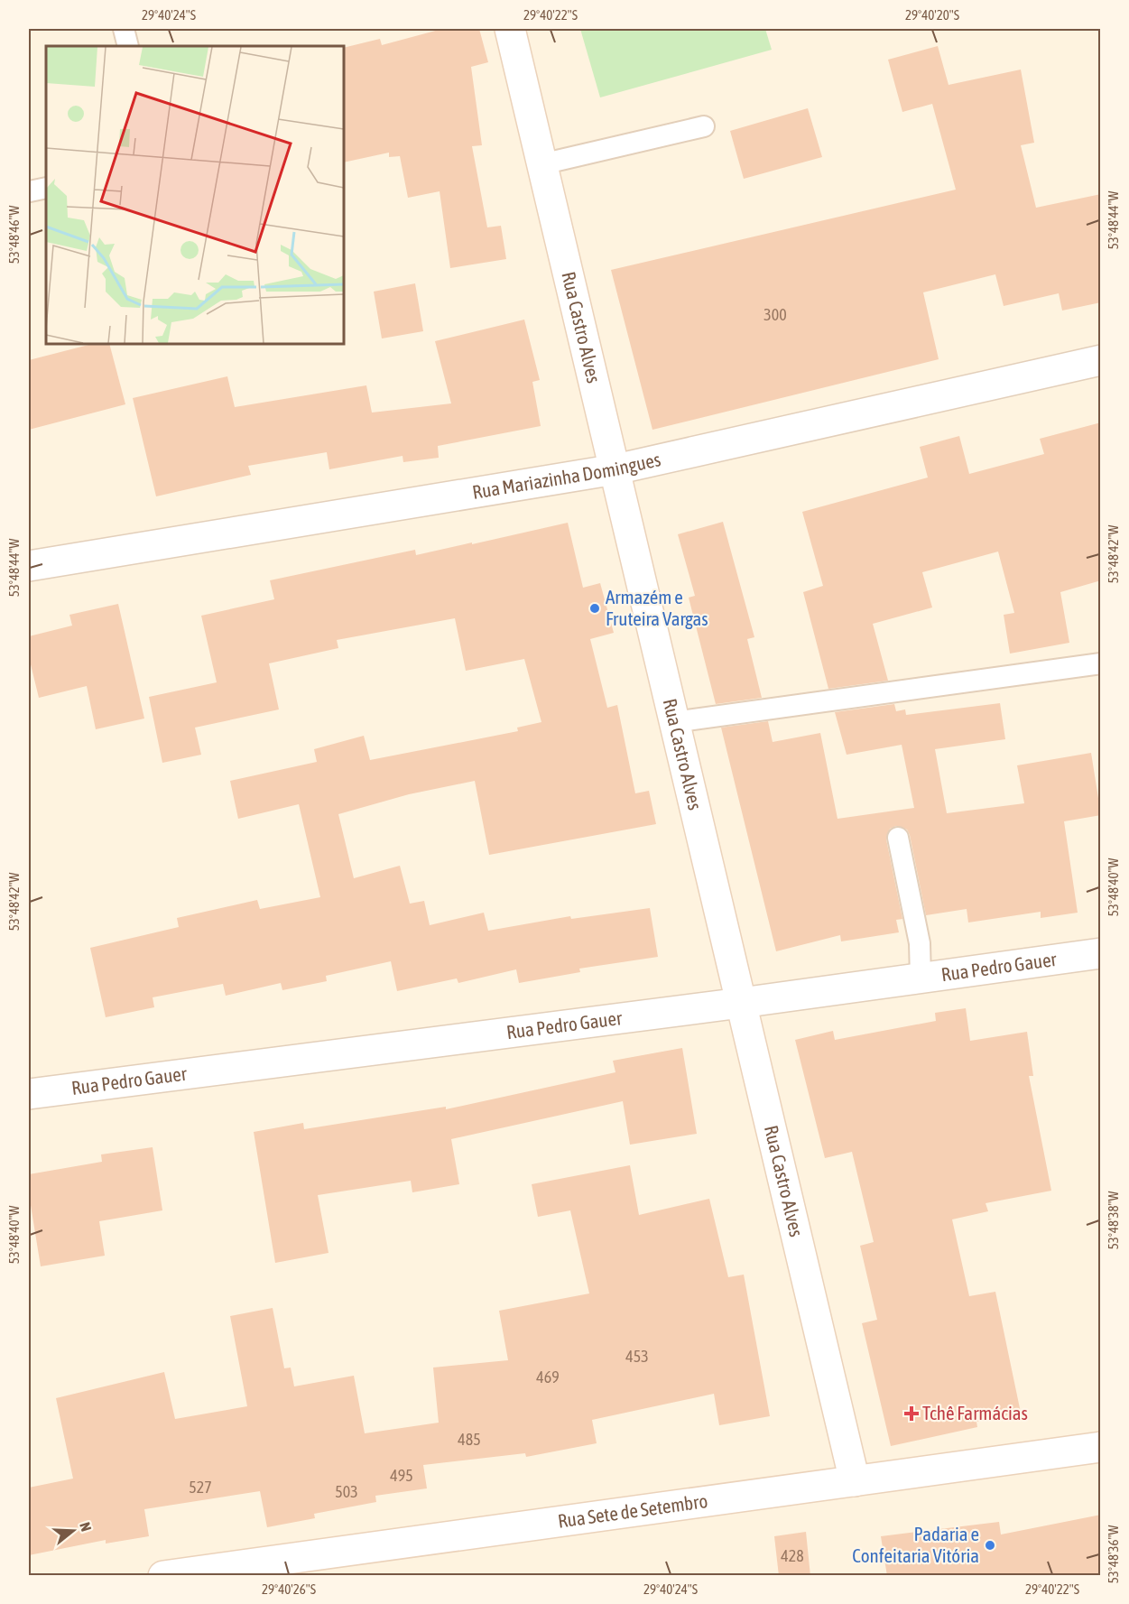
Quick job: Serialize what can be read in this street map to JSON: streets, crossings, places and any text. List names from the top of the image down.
{
  "streets": {
    "street": [
      "Rua Castro Alves",
      "Rua Mariazinha Domingues",
      "Rua Pedro Gauer",
      "Rua Sete de Setembro"
    ]
  },
  "crossings": [
    ["Rua Castro Alves", "Rua Mariazinha Domingues"],
    ["Rua Castro Alves", "Rua Pedro Gauer"],
    ["Rua Castro Alves", "Rua Sete de Setembro"]
  ],
  "places": {
    "other": ["Armazém e Fruteira Vargas", "Padaria e Confeitaria Vitória"],
    "health": ["Tchê Farmácias"]
  },
  "house_numbers": [
    "300",
    "453",
    "469",
    "485",
    "495",
    "527",
    "503",
    "428"
  ],
  "north": "right",
  "coordinates": [
    "29°40'24\"S",
    "29°40'22\"S",
    "29°40'20\"S",
    "53°48'44\"W",
    "53°48'46\"W",
    "53°48'42\"W",
    "53°48'40\"W",
    "53°48'38\"W",
    "53°48'36\"W",
    "29°40'26\"S"
  ]
}
